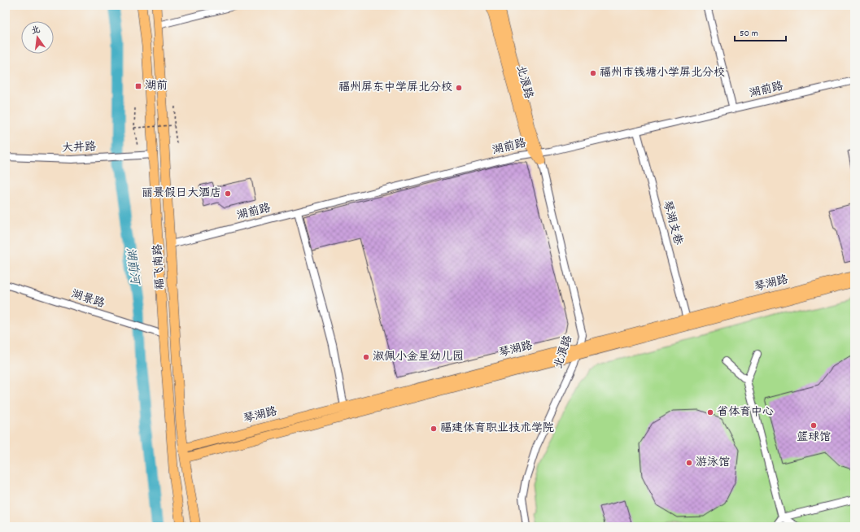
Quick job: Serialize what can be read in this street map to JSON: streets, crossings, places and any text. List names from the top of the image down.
{
  "streets": {
    "main road": ["北浪路", "福飞南路", "琴湖路"],
    "street": [
      "湖前路",
      "大井路",
      "琴湖支巷",
      "湖景路"
    ]
  },
  "crossings": [
    ["北浪路", "湖前路"],
    ["北浪路", "琴湖路"],
    ["湖前路", "琴湖支巷"],
    ["湖前路", "福飞南路"],
    ["大井路", "福飞南路"],
    ["琴湖支巷", "琴湖路"],
    ["福飞南路", "琴湖路"],
    ["福飞南路", "湖景路"]
  ],
  "water": ["湖前河"],
  "places": {
    "other": [
      "福州市钱塘小学屏北分校",
      "福州屏东中学屏北分校",
      "丽景假日大酒店",
      "淑佩小金星幼儿园",
      "省体育中心",
      "篮球馆",
      "福建体育职业技术学院",
      "游泳馆"
    ],
    "transit": ["湖前"]
  },
  "scale_bar": "50 m",
  "north": "top"
}
